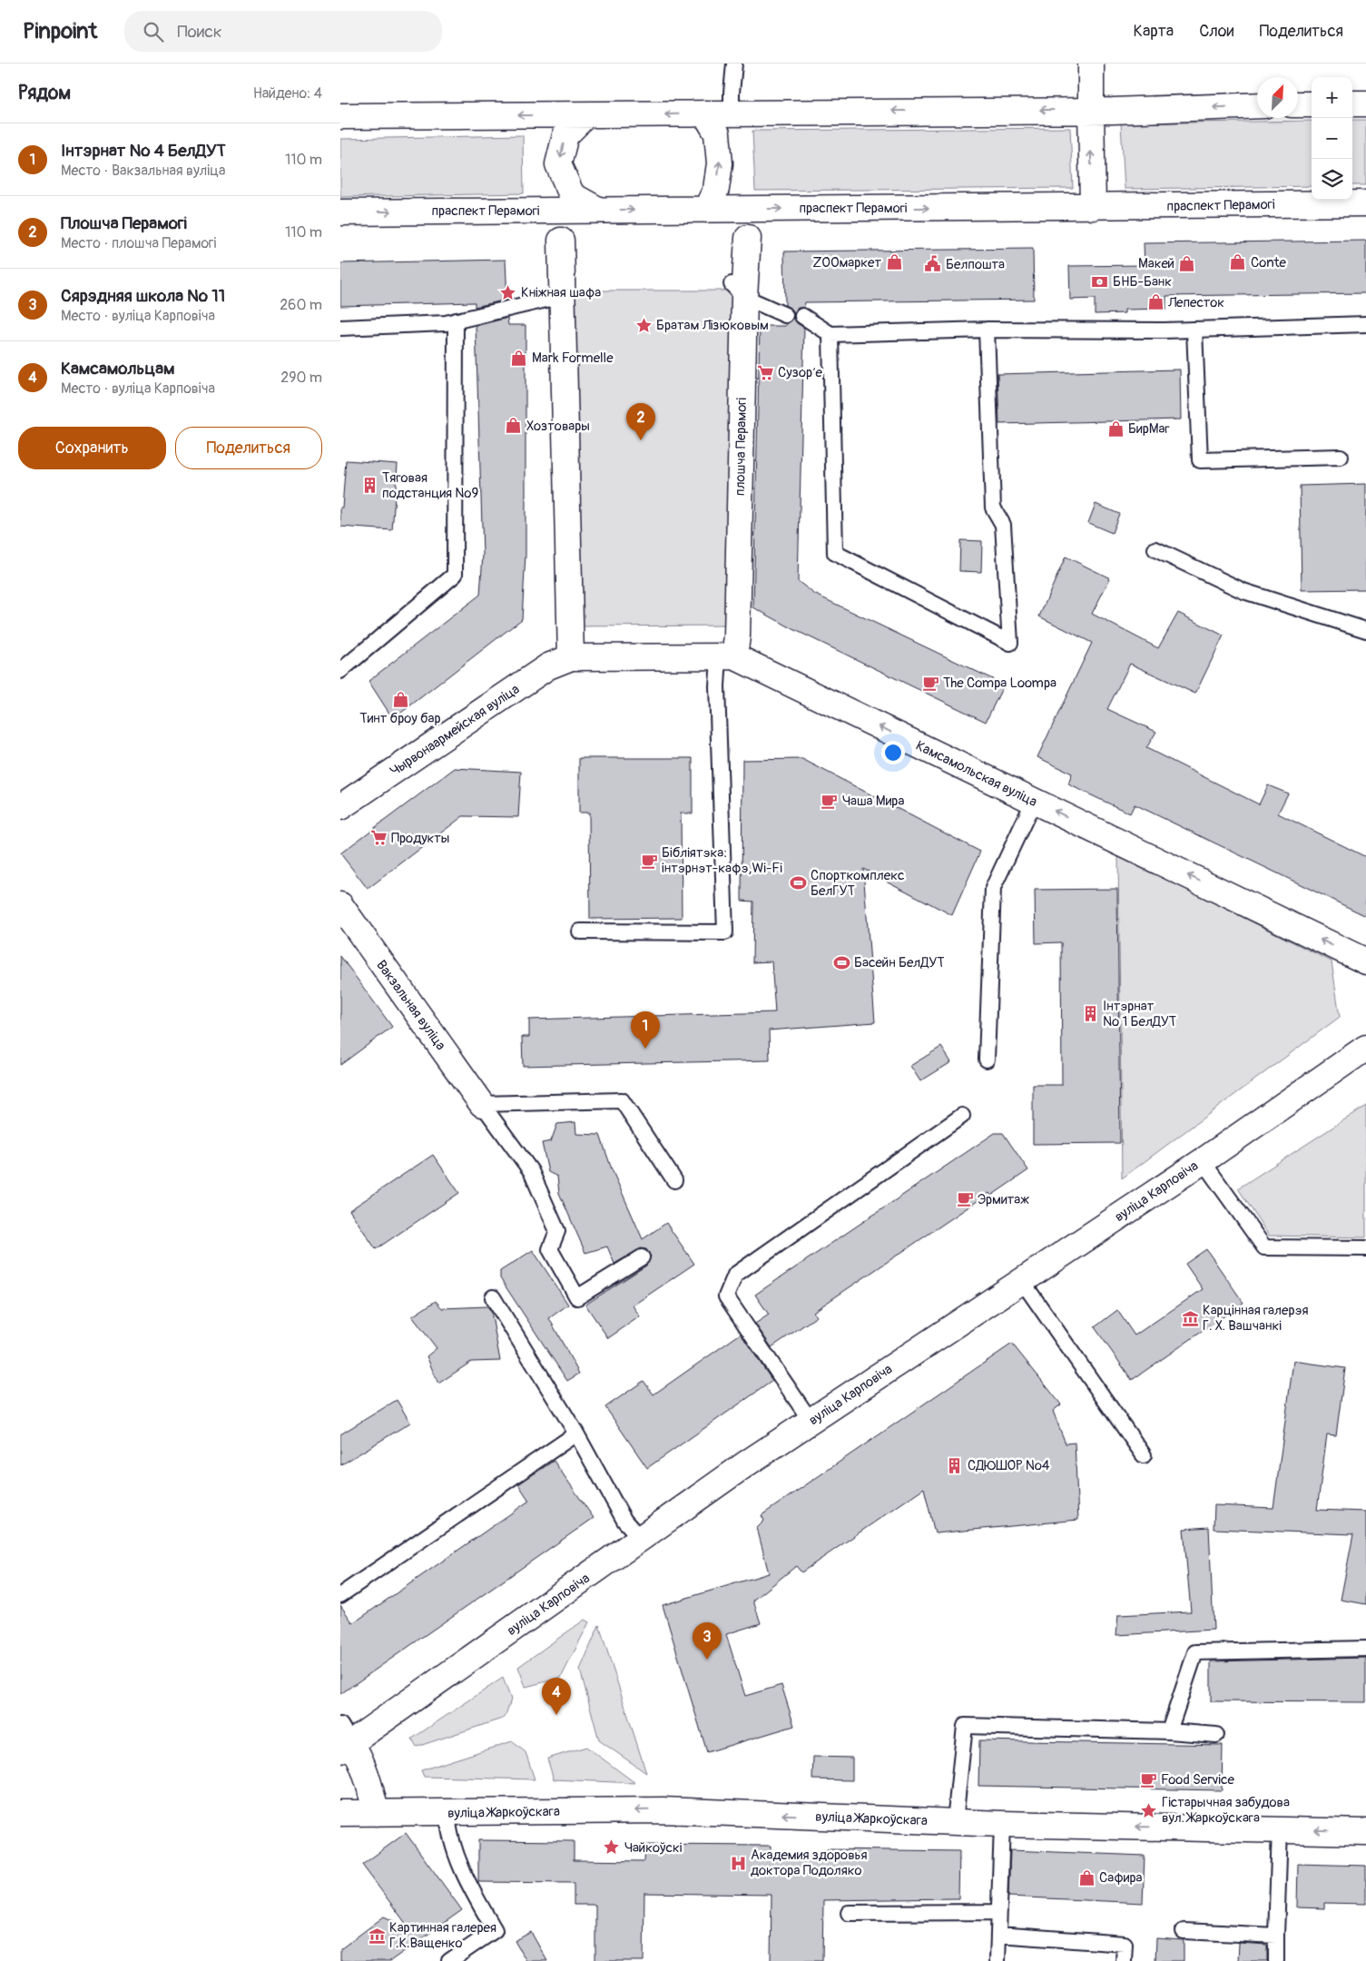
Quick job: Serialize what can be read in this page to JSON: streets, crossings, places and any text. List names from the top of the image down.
{
  "streets": {
    "street": [
      "праспект Перамогі",
      "плошча Перамогі",
      "Чырвонаармейская вуліца",
      "Камсамольская вуліца",
      "Вакзальная вуліца",
      "вуліца Карповіча",
      "вуліца Жаркоўскага"
    ]
  },
  "crossings": [
    ["плошча Перамогі", "Камсамольская вуліца"],
    ["Чырвонаармейская вуліца", "Камсамольская вуліца"]
  ],
  "one_way": ["Камсамольская вуліца", "вуліца Жаркоўскага"],
  "places": {
    "shop": [
      "ZOOмаркет",
      "Conte",
      "Макей",
      "Лепесток",
      "Mark Formelle",
      "Хозтовары",
      "БирМаг",
      "Тинт броу бар",
      "Сафира"
    ],
    "public building": ["Белпошта"],
    "bank": ["БНБ-Банк"],
    "place": [
      "Кніжная шафа",
      "Братам Лізюковым",
      "Гістарычная забудова вул. Жаркоўскага",
      "Чайкоўскі"
    ],
    "supermarket": ["Сузорʼе", "Продукты"],
    "building": ["Тяговая подстанция №9", "Інтэрнат № 1 БелДУТ", "СДЮШОР №4"],
    "cafe": [
      "The Compa Loompa",
      "Чаша Мира",
      "Бібліятэка: інтэрнэт-кафэ,Wi-Fi",
      "Эрмитаж",
      "Food Service"
    ],
    "sports": ["Спорткомплекс БелГУТ", "Басейн БелДУТ"],
    "museum": ["Карцінная галерэя Г. Х. Вашчанкі", "Картинная галерея Г.К.Ващенко"],
    "hospital": ["Академия здоровья доктора Подоляко"]
  },
  "north": "top right",
  "page": {
    "header": "Pinpoint",
    "search": "Поиск",
    "nav": ["Карта", "Слои", "Поделиться"],
    "heading": ["Рядом", "Найдено: 4"],
    "map_buttons": ["+", "−"],
    "list": [
      {
        "mark": "1",
        "name": "Інтэрнат № 4 БелДУТ",
        "note": "Место · Вакзальная вуліца",
        "value": "110 m"
      },
      {
        "mark": "2",
        "name": "Плошча Перамогі",
        "note": "Место · плошча Перамогі",
        "value": "110 m"
      },
      {
        "mark": "3",
        "name": "Сярэдняя школа № 11",
        "note": "Место · вуліца Карповіча",
        "value": "260 m"
      },
      {
        "mark": "4",
        "name": "Камсамольцам",
        "note": "Место · вуліца Карповіча",
        "value": "290 m"
      }
    ],
    "pins": [
      "2",
      "1",
      "3",
      "4"
    ],
    "buttons": ["Сохранить", "Поделиться"]
  }
}
